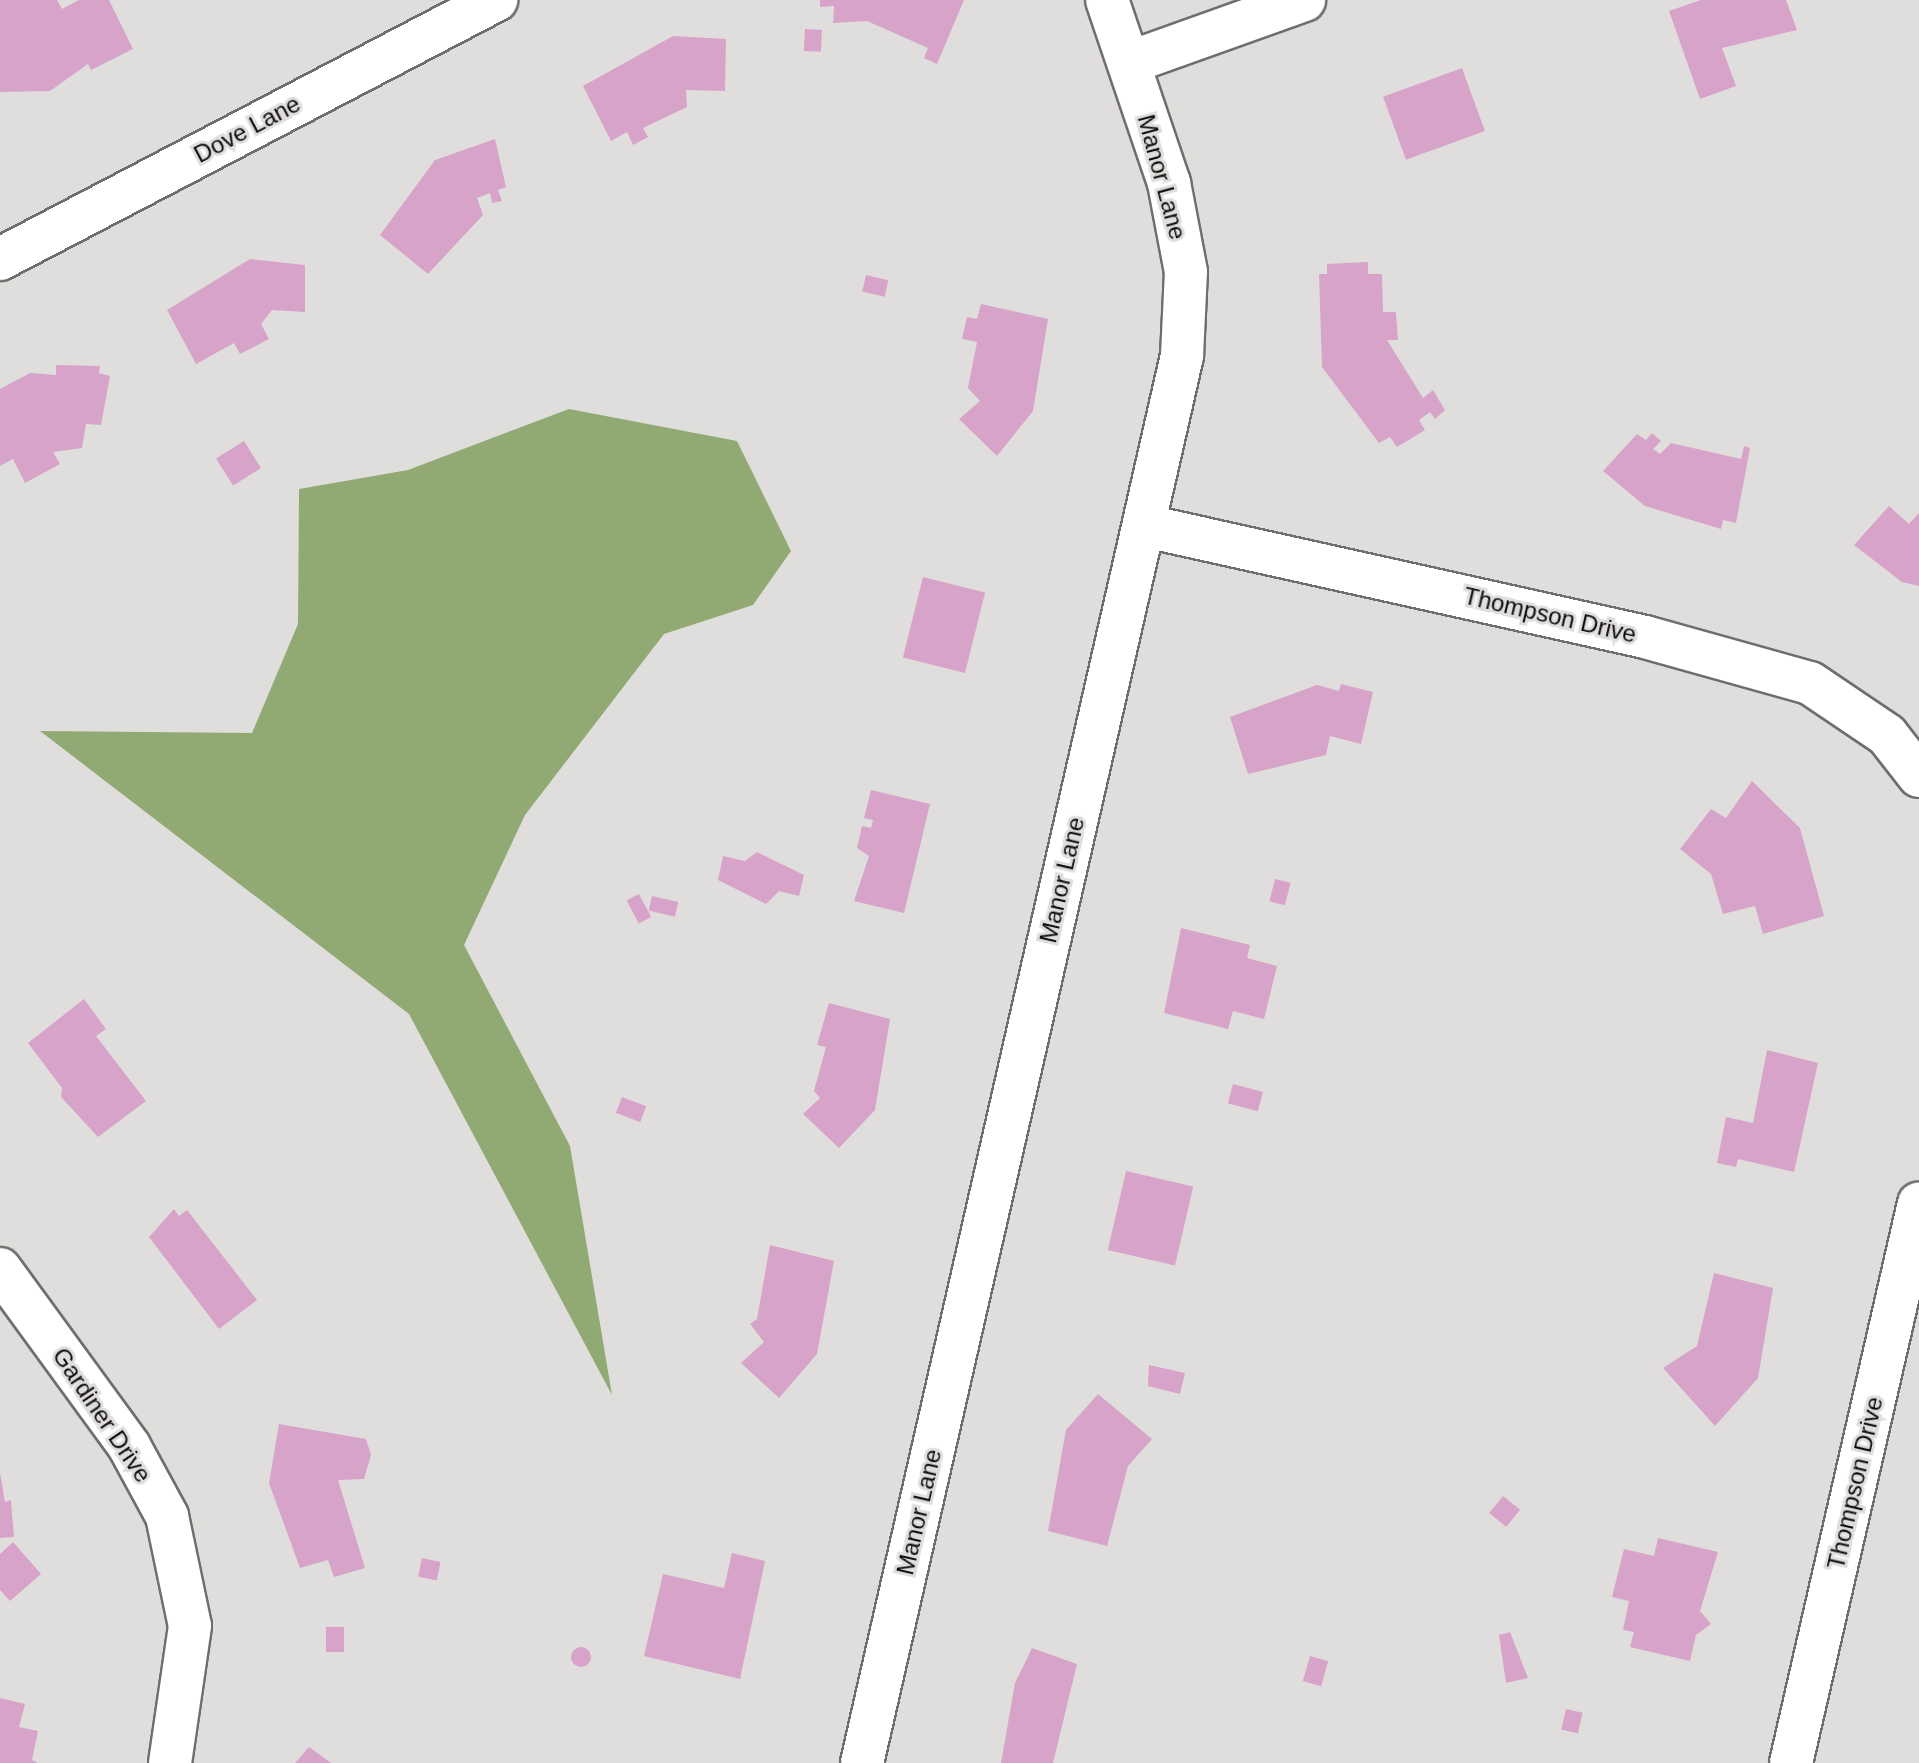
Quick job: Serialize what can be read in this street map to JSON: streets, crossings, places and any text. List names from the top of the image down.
{
  "streets": {
    "street": [
      "Dove Lane",
      "Manor Lane",
      "Thompson Drive",
      "Gardiner Drive"
    ]
  },
  "crossings": [
    ["Manor Lane", "Thompson Drive"]
  ]
}
